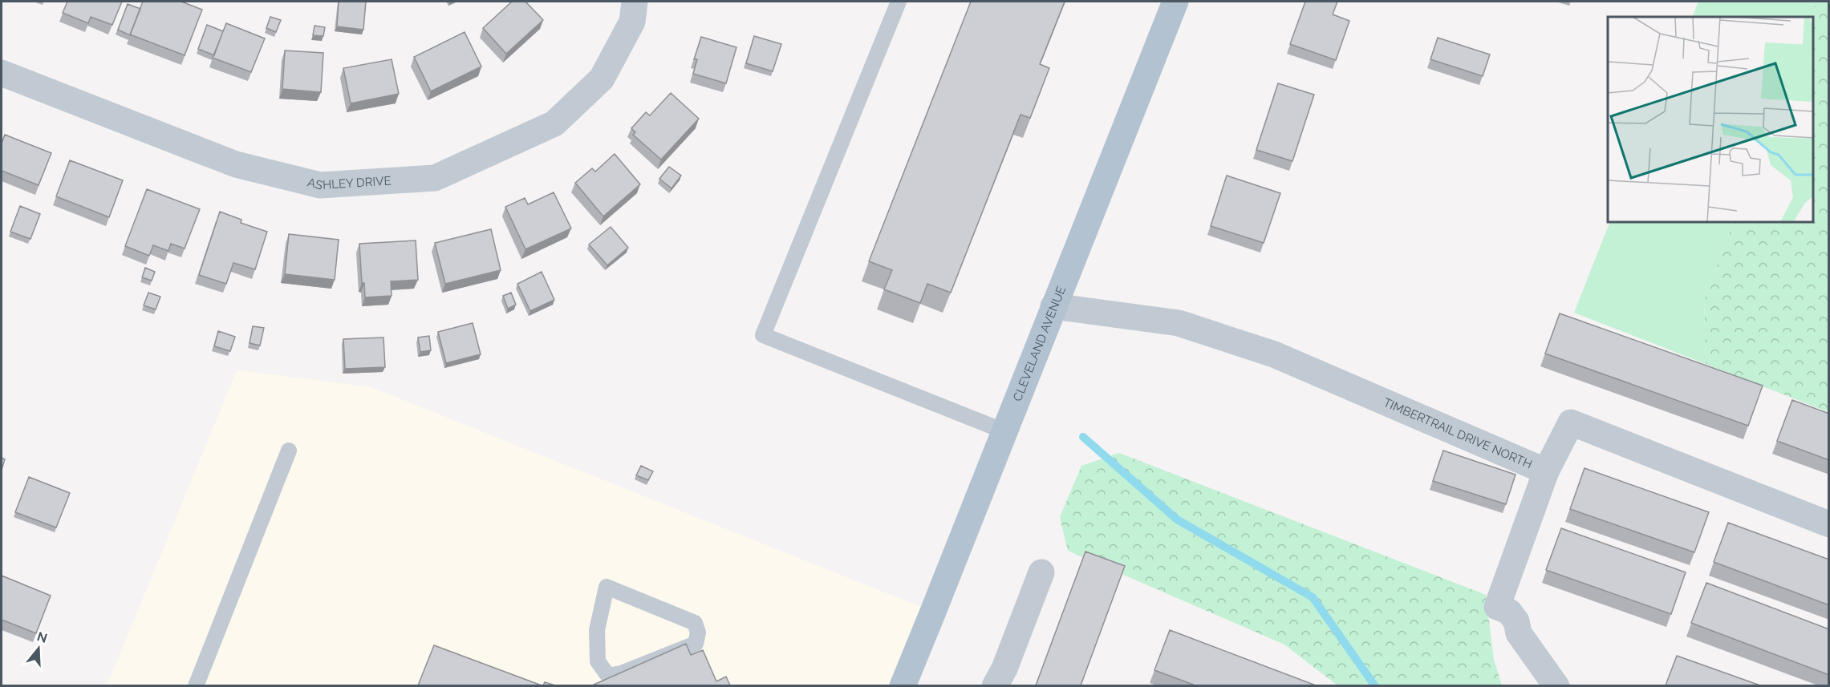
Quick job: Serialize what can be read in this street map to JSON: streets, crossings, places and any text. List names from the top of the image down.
{
  "streets": {
    "main road": ["CLEVELAND AVENUE"],
    "street": ["ASHLEY DRIVE", "TIMBERTRAIL DRIVE NORTH"]
  },
  "crossings": [
    ["CLEVELAND AVENUE", "TIMBERTRAIL DRIVE NORTH"]
  ],
  "north": "top"
}
